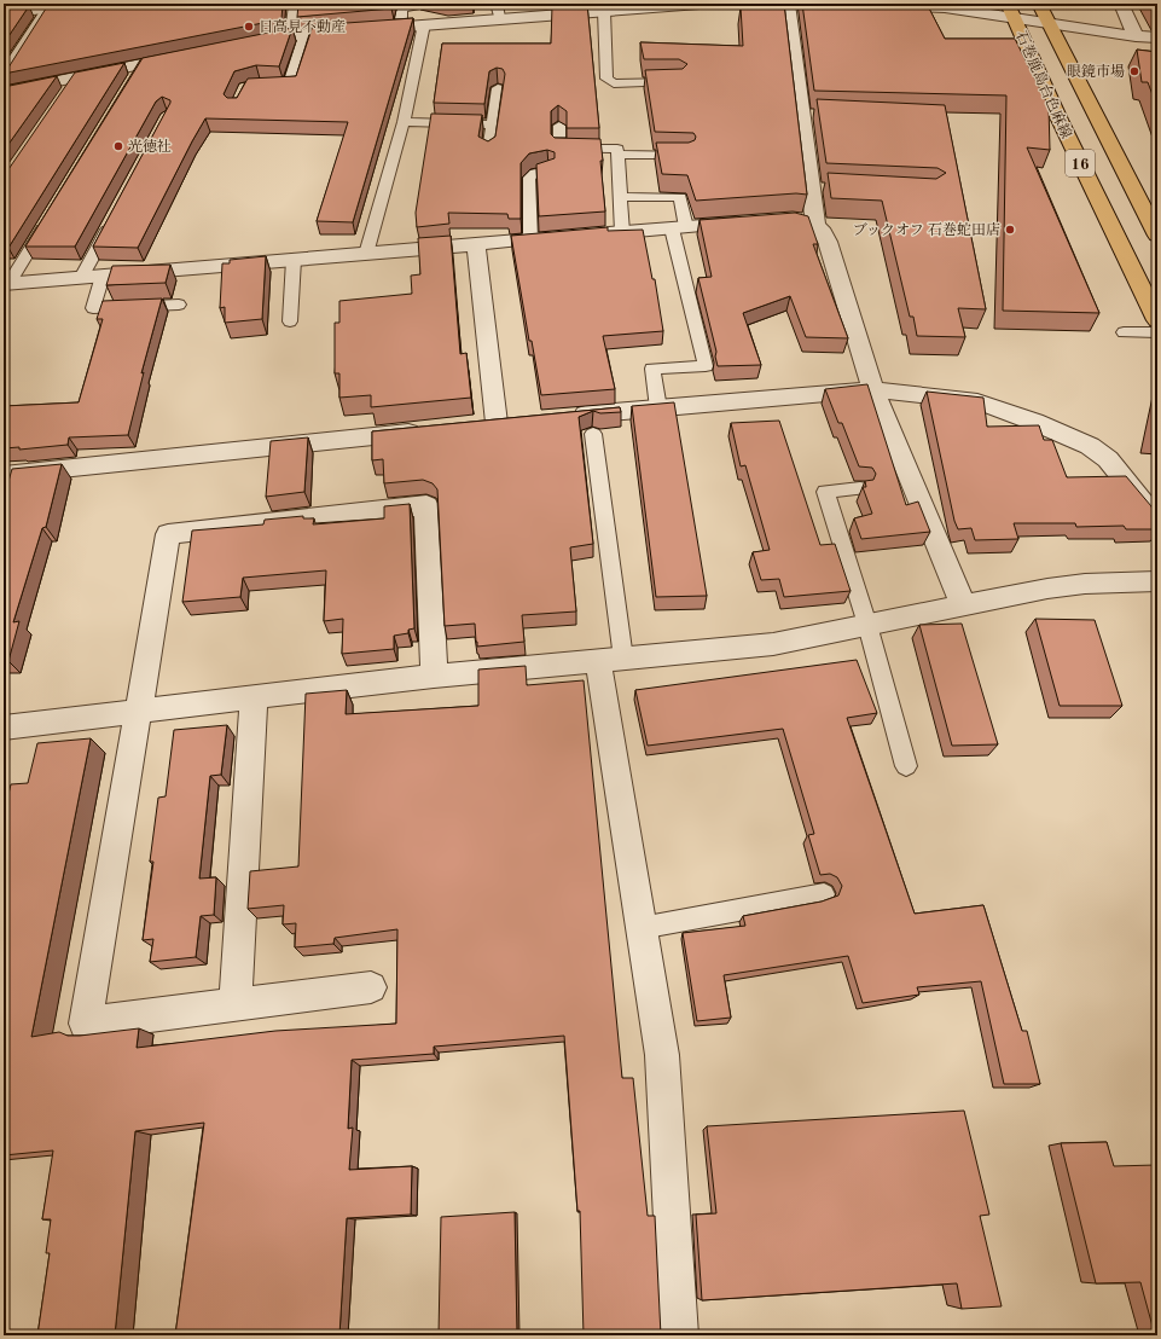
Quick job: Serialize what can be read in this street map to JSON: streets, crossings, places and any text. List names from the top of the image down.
{
  "streets": {
    "main road": ["石巻鹿島台色麻線", "16"]
  },
  "places": [
    "日高見不動産",
    "眼鏡市場",
    "光徳社",
    "ブックオフ 石巻蛇田店"
  ]
}
